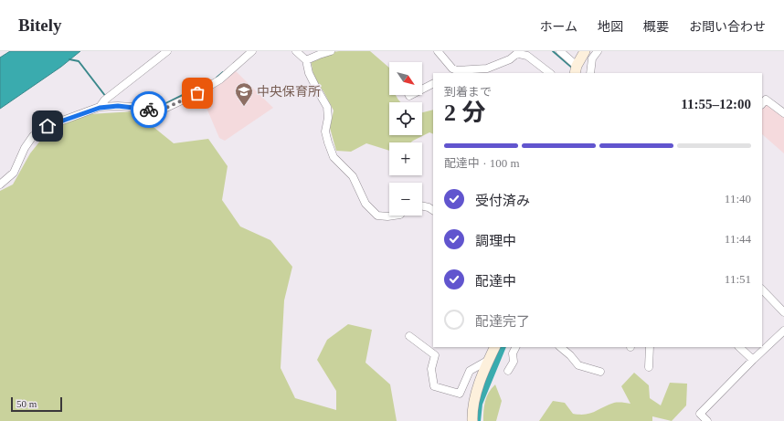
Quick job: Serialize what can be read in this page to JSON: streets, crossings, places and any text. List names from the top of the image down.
{
  "places": {
    "school or university": ["中央保育所"]
  },
  "scale_bar": "50 m",
  "north": "bottom right",
  "page": {
    "header": "Bitely",
    "nav": [
      "ホーム",
      "地図",
      "概要",
      "お問い合わせ"
    ],
    "map_buttons": ["+", "−"],
    "heading": ["2 分", "到着まで", "11:55–12:00"],
    "bar": "配達中 · 100 m",
    "list": [
      ["受付済み", "11:40"],
      ["調理中", "11:44"],
      ["配達中", "11:51"],
      "配達完了"
    ],
    "scale": "50 m"
  }
}
